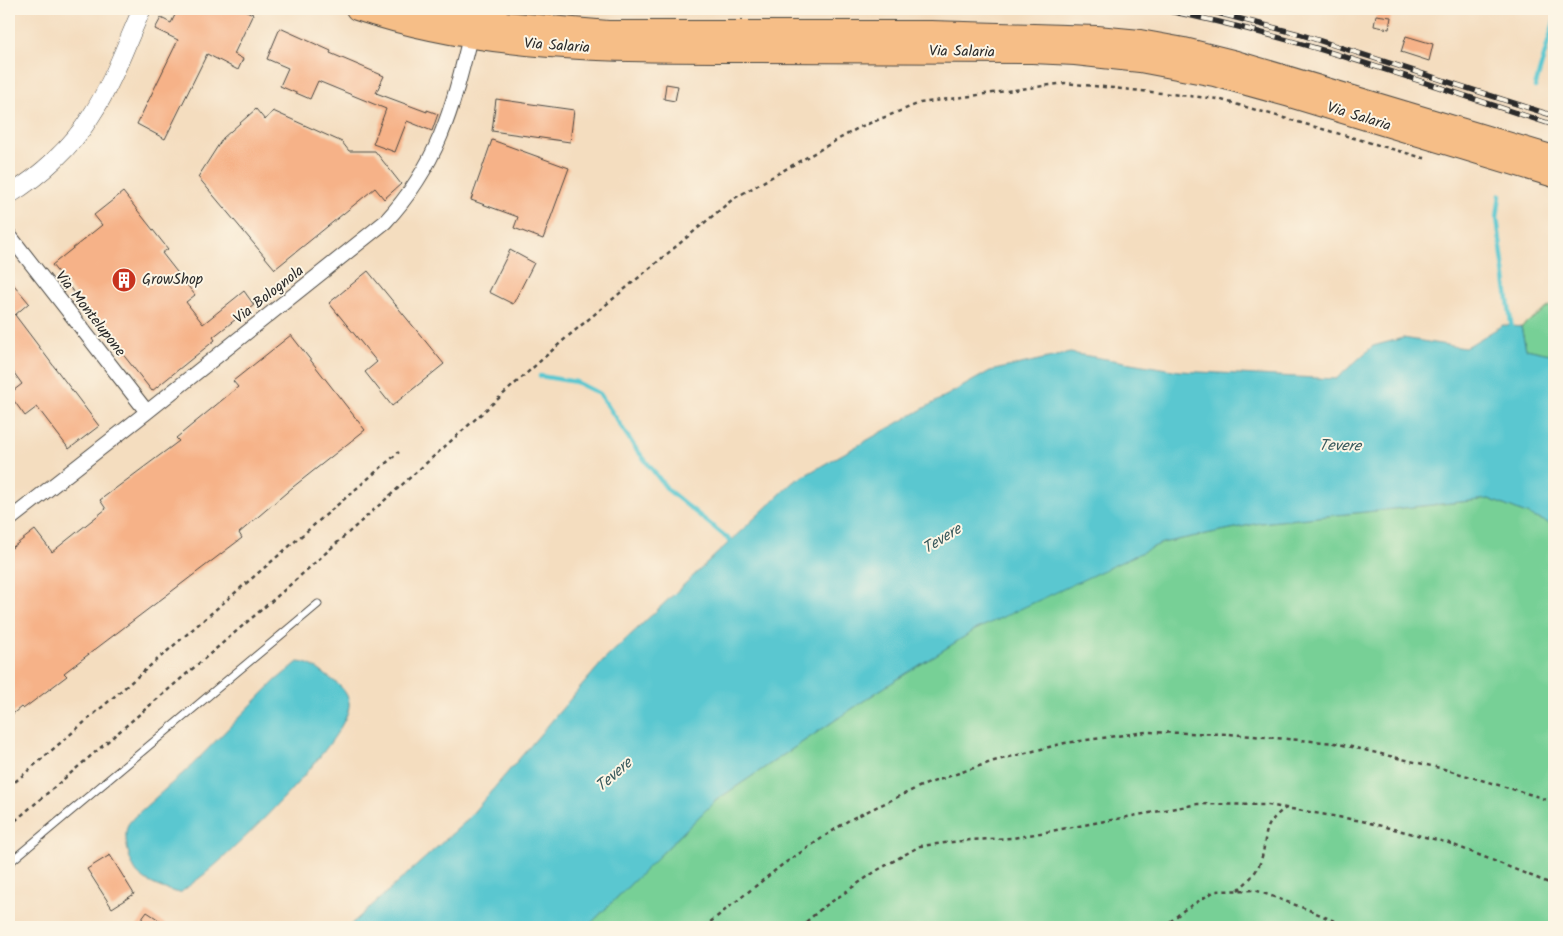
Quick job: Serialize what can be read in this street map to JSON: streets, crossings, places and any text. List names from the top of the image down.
{
  "streets": {
    "main road": ["Via Salaria"],
    "street": ["Via Bolognola", "Via Montelupone"]
  },
  "crossings": [
    ["Via Salaria", "Via Bolognola"],
    ["Via Bolognola", "Via Montelupone"]
  ],
  "water": ["Tevere"],
  "places": {
    "building": ["GrowShop"]
  }
}
